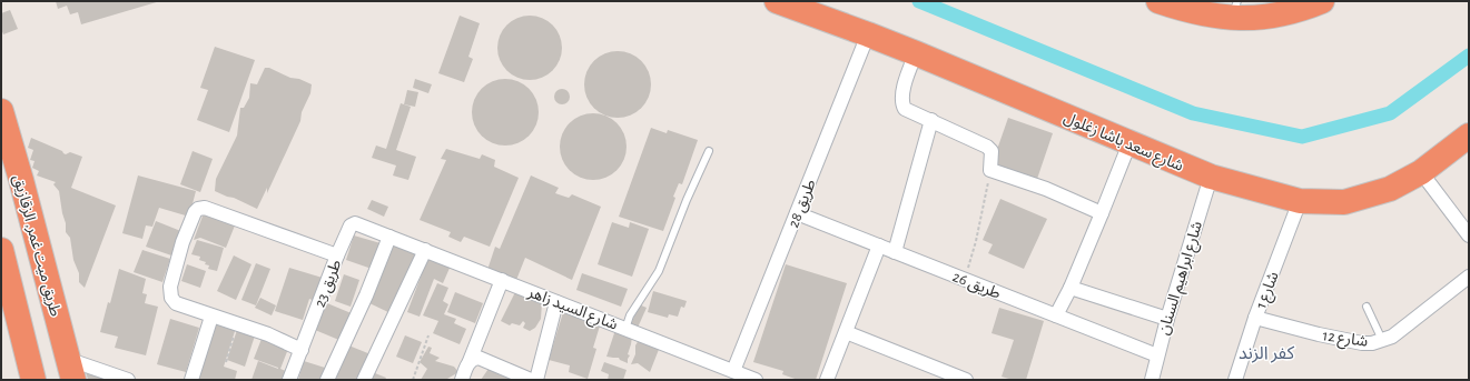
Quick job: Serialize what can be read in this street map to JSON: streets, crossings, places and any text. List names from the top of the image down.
{
  "streets": {
    "highway": ["شارع سعد باشا زغلول", "طريق ميت غمر, الزقازيق"],
    "street": [
      "طريق 28",
      "شارع ابراهيم السنان",
      "طريق 23",
      "طريق 26",
      "شارع 1",
      "شارع السيد زاهر",
      "شارع 12"
    ]
  },
  "crossings": [
    ["شارع سعد باشا زغلول", "طريق 28"],
    ["شارع سعد باشا زغلول", "شارع ابراهيم السنان"],
    ["شارع سعد باشا زغلول", "شارع 1"],
    ["طريق 28", "طريق 26"],
    ["طريق 28", "شارع السيد زاهر"],
    ["شارع ابراهيم السنان", "طريق 26"],
    ["طريق 23", "شارع السيد زاهر"],
    ["شارع 1", "شارع 12"]
  ],
  "districts": ["كفر الزند"]
}
